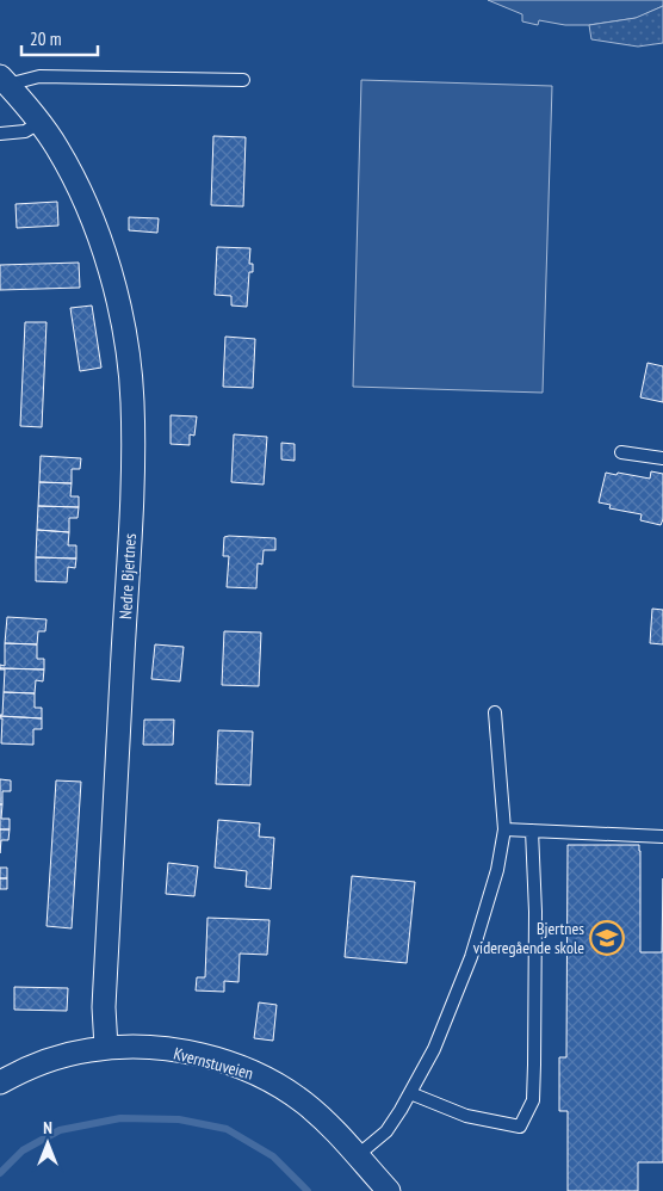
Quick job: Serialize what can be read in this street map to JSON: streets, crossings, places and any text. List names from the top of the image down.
{
  "streets": {
    "street": ["Nedre Bjertnes", "Kvernstuveien"]
  },
  "crossings": [
    ["Nedre Bjertnes", "Kvernstuveien"]
  ],
  "places": {
    "school or university": ["Bjertnes videregående skole"]
  },
  "scale_bar": "20 m",
  "north": "top"
}
